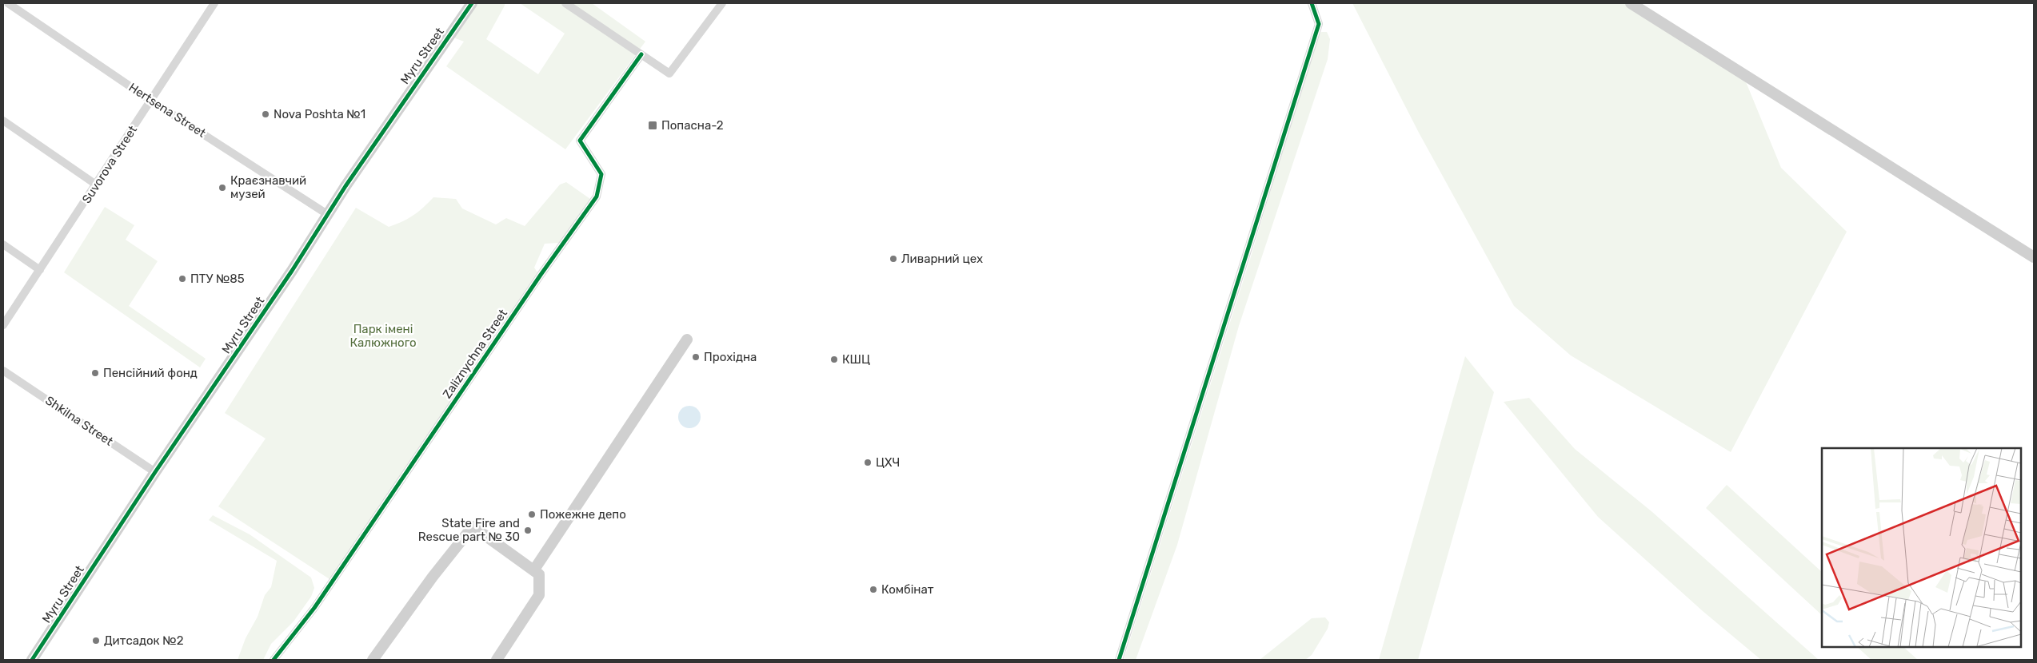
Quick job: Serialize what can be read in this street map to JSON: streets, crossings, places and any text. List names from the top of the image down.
{
  "streets": {
    "street": [
      "Myru Street",
      "Hertsena Street",
      "Suvorova Street",
      "Zaliznychna Street",
      "Shkilna Street"
    ]
  },
  "crossings": [
    ["Myru Street", "Hertsena Street"],
    ["Myru Street", "Shkilna Street"],
    ["Hertsena Street", "Suvorova Street"]
  ],
  "parks": ["Парк імені Калюжного"],
  "places": {
    "other": [
      "Nova Poshta №1",
      "Краєзнавчий музей",
      "Ливарний цех",
      "ПТУ №85",
      "Прохідна",
      "КШЦ",
      "Пенсійний фонд",
      "ЦХЧ",
      "Пожежне депо",
      "State Fire and Rescue part № 30",
      "Комбінат",
      "Дитсадок №2"
    ],
    "transit": ["Попасна-2"]
  }
}
